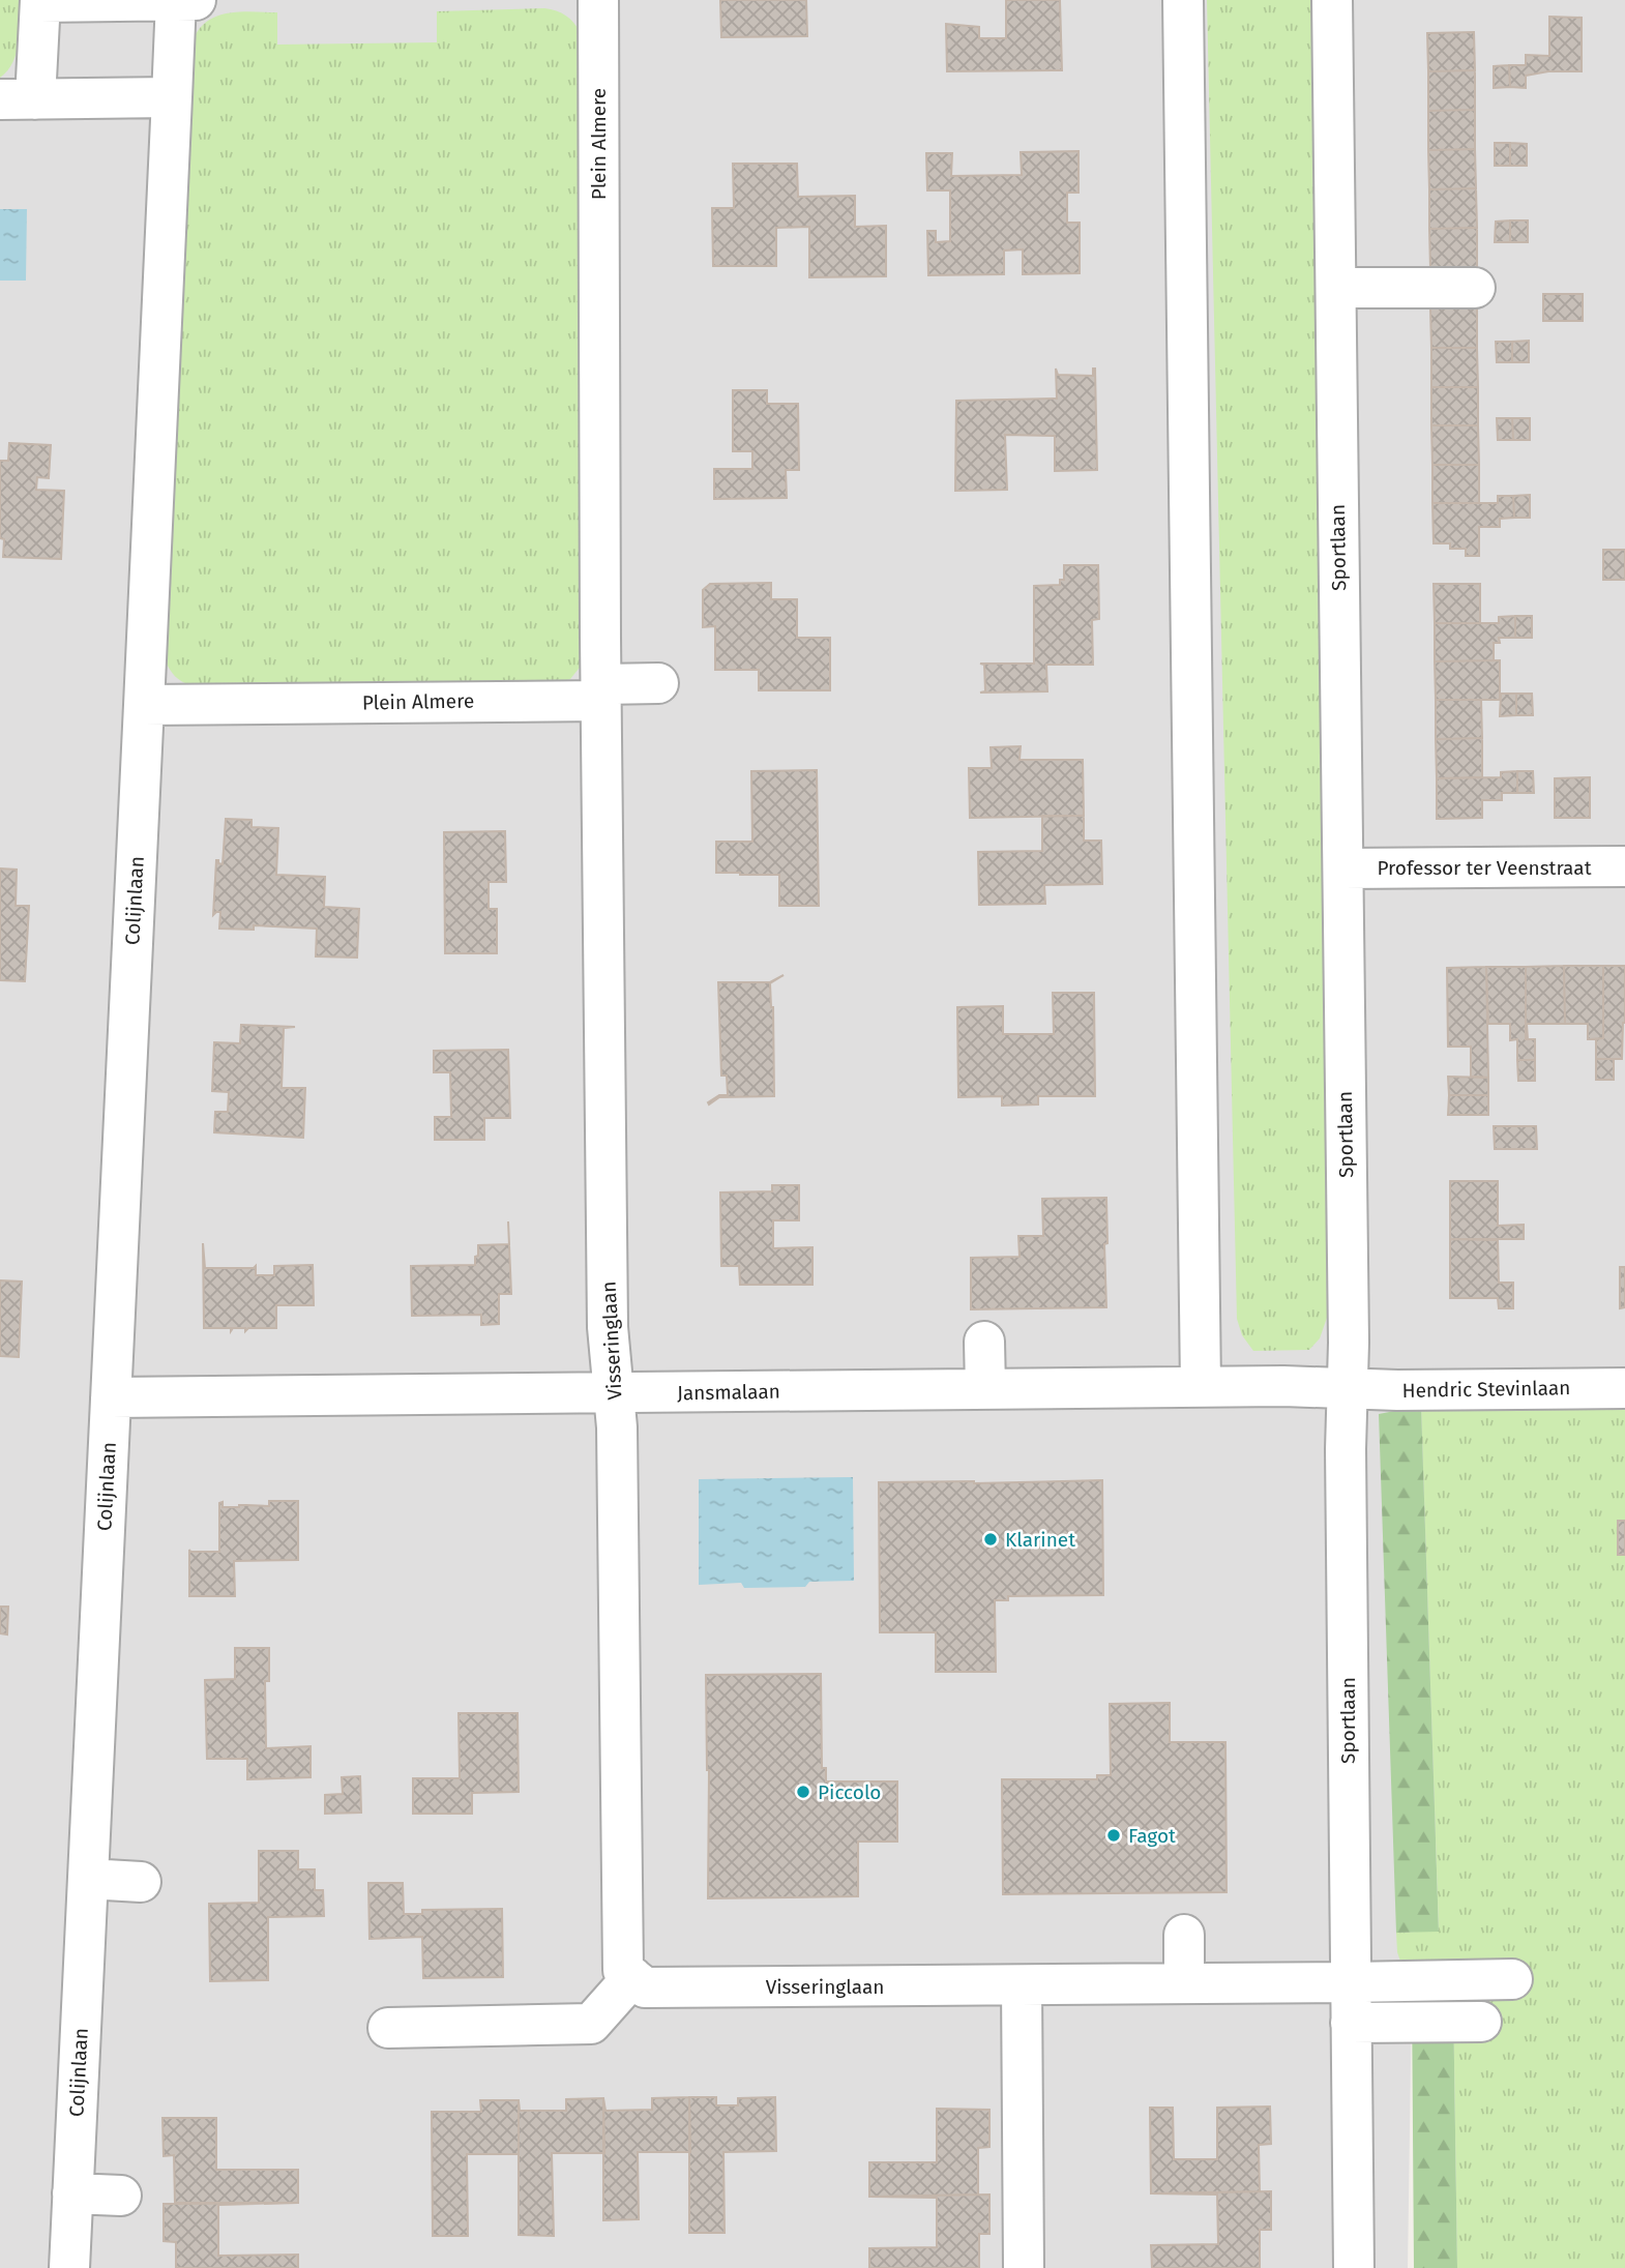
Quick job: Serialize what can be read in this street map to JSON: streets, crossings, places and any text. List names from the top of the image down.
{
  "streets": {
    "street": [
      "Plein Almere",
      "Sportlaan",
      "Professor ter Veenstraat",
      "Colijnlaan",
      "Visseringlaan",
      "Hendric Stevinlaan",
      "Jansmalaan"
    ]
  },
  "crossings": [
    ["Plein Almere", "Colijnlaan"],
    ["Plein Almere", "Visseringlaan"],
    ["Sportlaan", "Professor ter Veenstraat"],
    ["Sportlaan", "Visseringlaan"],
    ["Sportlaan", "Hendric Stevinlaan"],
    ["Sportlaan", "Jansmalaan"],
    ["Colijnlaan", "Jansmalaan"],
    ["Visseringlaan", "Jansmalaan"],
    ["Hendric Stevinlaan", "Jansmalaan"]
  ],
  "places": ["Klarinet", "Piccolo", "Fagot"]
}
